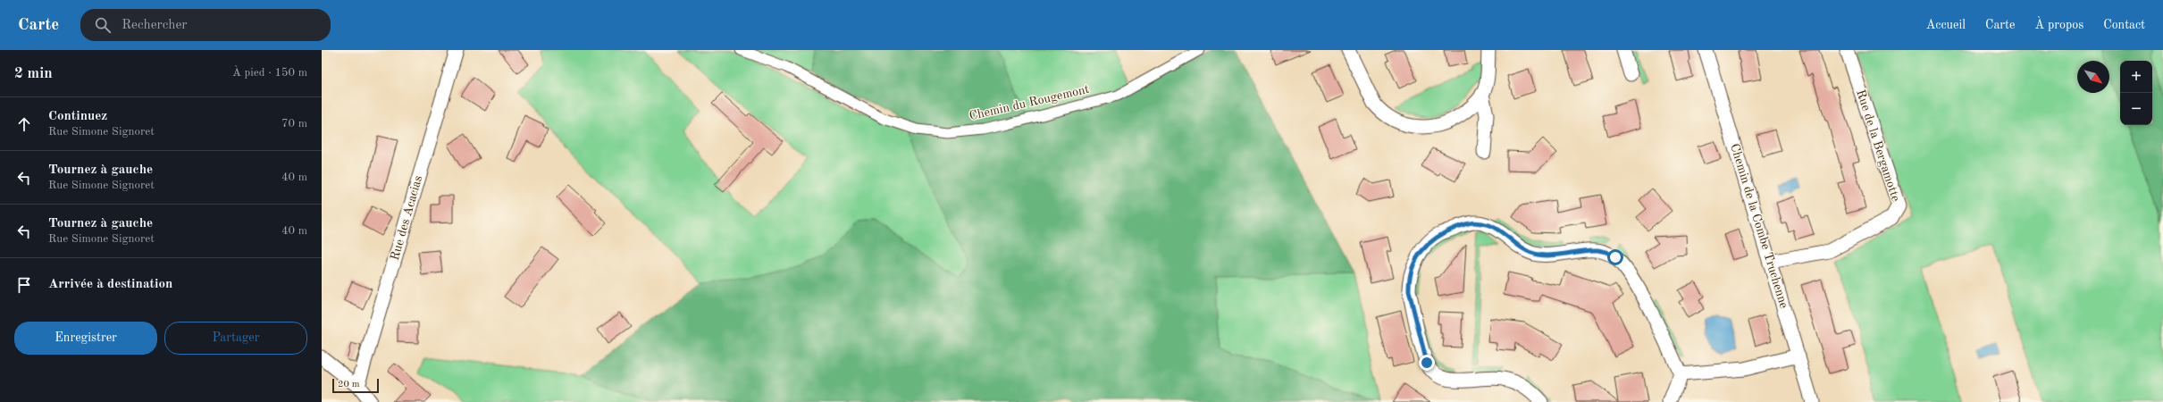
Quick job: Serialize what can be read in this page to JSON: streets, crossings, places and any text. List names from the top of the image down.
{
  "streets": {
    "street": [
      "Chemin du Rougemont",
      "Rue de la Bergamotte",
      "Rue des Acacias",
      "Chemin de la Combe Truchenne"
    ]
  },
  "crossings": [
    ["Rue de la Bergamotte", "Chemin de la Combe Truchenne"]
  ],
  "scale_bar": "20 m",
  "north": "bottom right",
  "page": {
    "header": "Carte",
    "search": "Rechercher",
    "nav": [
      "Accueil",
      "Carte",
      "À propos",
      "Contact"
    ],
    "heading": ["2 min", "À pied · 150 m"],
    "map_buttons": ["+", "−"],
    "list": [
      ["Continuez", "Rue Simone Signoret", "70 m"],
      ["Tournez à gauche", "Rue Simone Signoret", "40 m"],
      ["Tournez à gauche", "Rue Simone Signoret", "40 m"],
      "Arrivée à destination"
    ],
    "buttons": ["Enregistrer", "Partager"],
    "scale": "20 m"
  }
}
